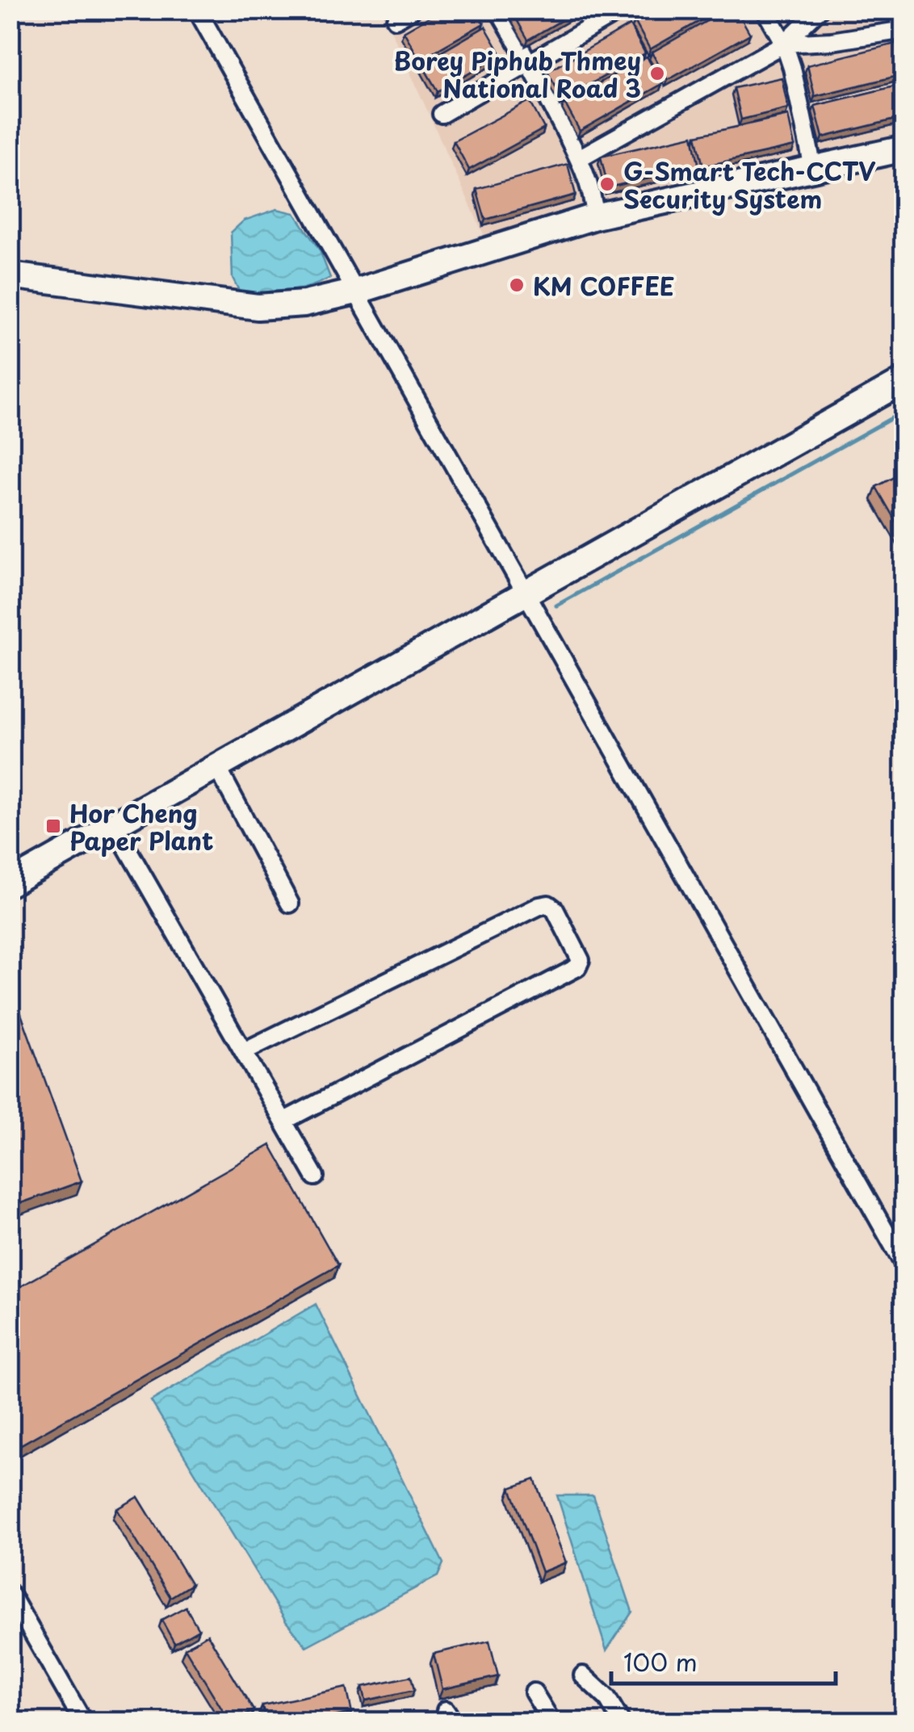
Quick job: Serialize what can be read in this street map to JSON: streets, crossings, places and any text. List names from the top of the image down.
{
  "places": {
    "other": ["Borey Piphub Thmey National Road 3", "G-Smart Tech-CCTV Security System", "KM COFFEE"],
    "transit": ["Hor Cheng Paper Plant"]
  },
  "scale_bar": "100 m"
}
